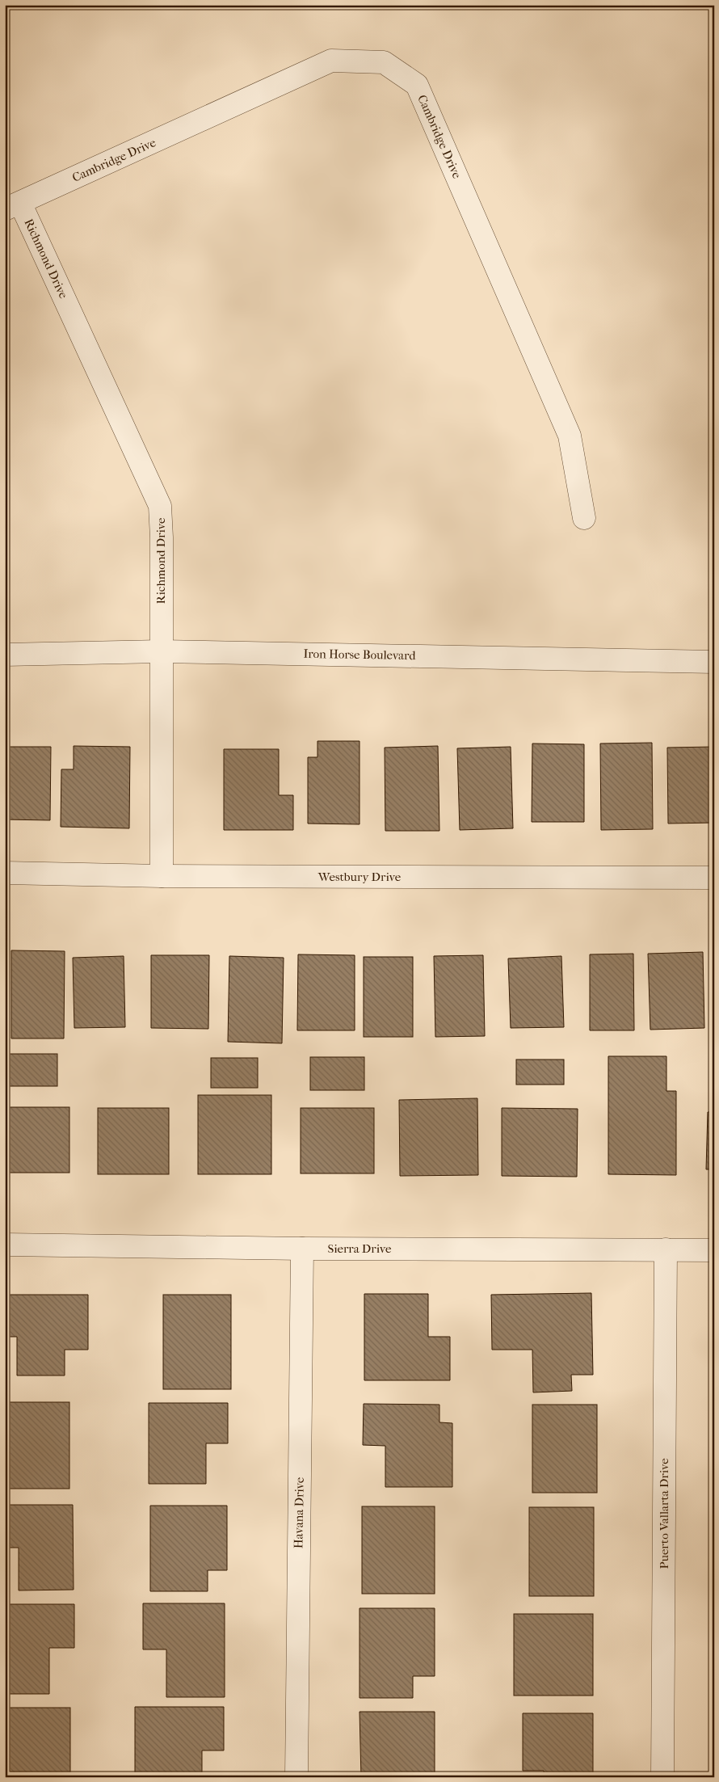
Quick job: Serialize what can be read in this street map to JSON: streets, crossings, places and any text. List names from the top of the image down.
{
  "streets": {
    "street": [
      "Cambridge Drive",
      "Richmond Drive",
      "Iron Horse Boulevard",
      "Westbury Drive",
      "Sierra Drive",
      "Havana Drive",
      "Puerto Vallarta Drive"
    ]
  },
  "crossings": [
    ["Cambridge Drive", "Richmond Drive"],
    ["Richmond Drive", "Iron Horse Boulevard"],
    ["Richmond Drive", "Westbury Drive"],
    ["Sierra Drive", "Havana Drive"],
    ["Sierra Drive", "Puerto Vallarta Drive"]
  ]
}
